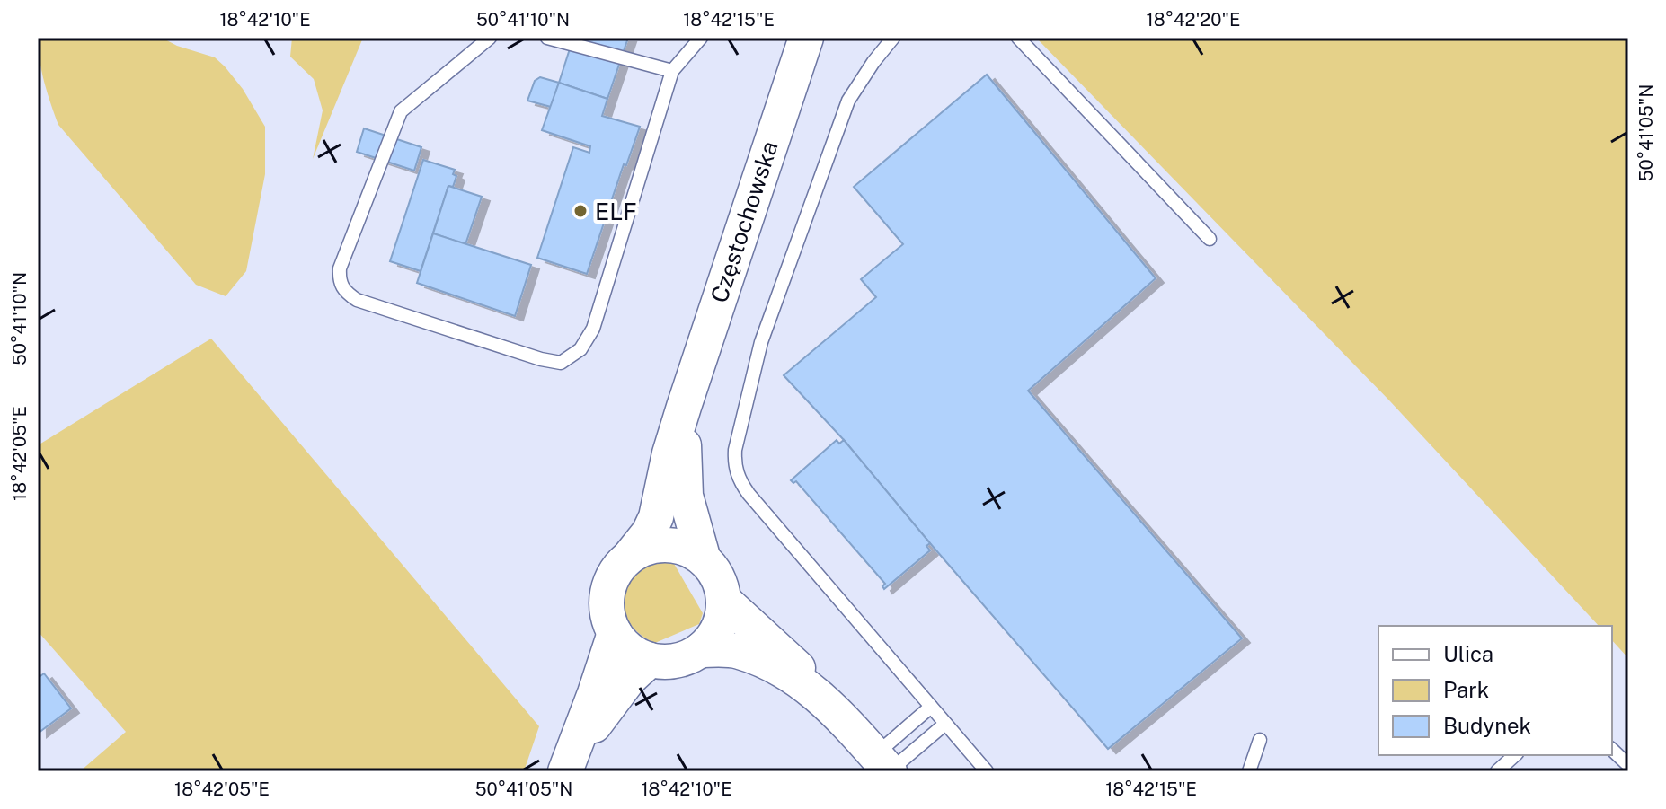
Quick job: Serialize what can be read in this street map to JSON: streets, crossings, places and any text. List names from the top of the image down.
{
  "streets": {
    "main road": ["Częstochowska"]
  },
  "places": ["ELF"],
  "legend": ["Ulica", "Park", "Budynek"],
  "coordinates": [
    "18°42'10\"E",
    "50°41'10\"N",
    "18°42'15\"E",
    "18°42'20\"E",
    "50°41'05\"N",
    "18°42'05\"E"
  ]
}
